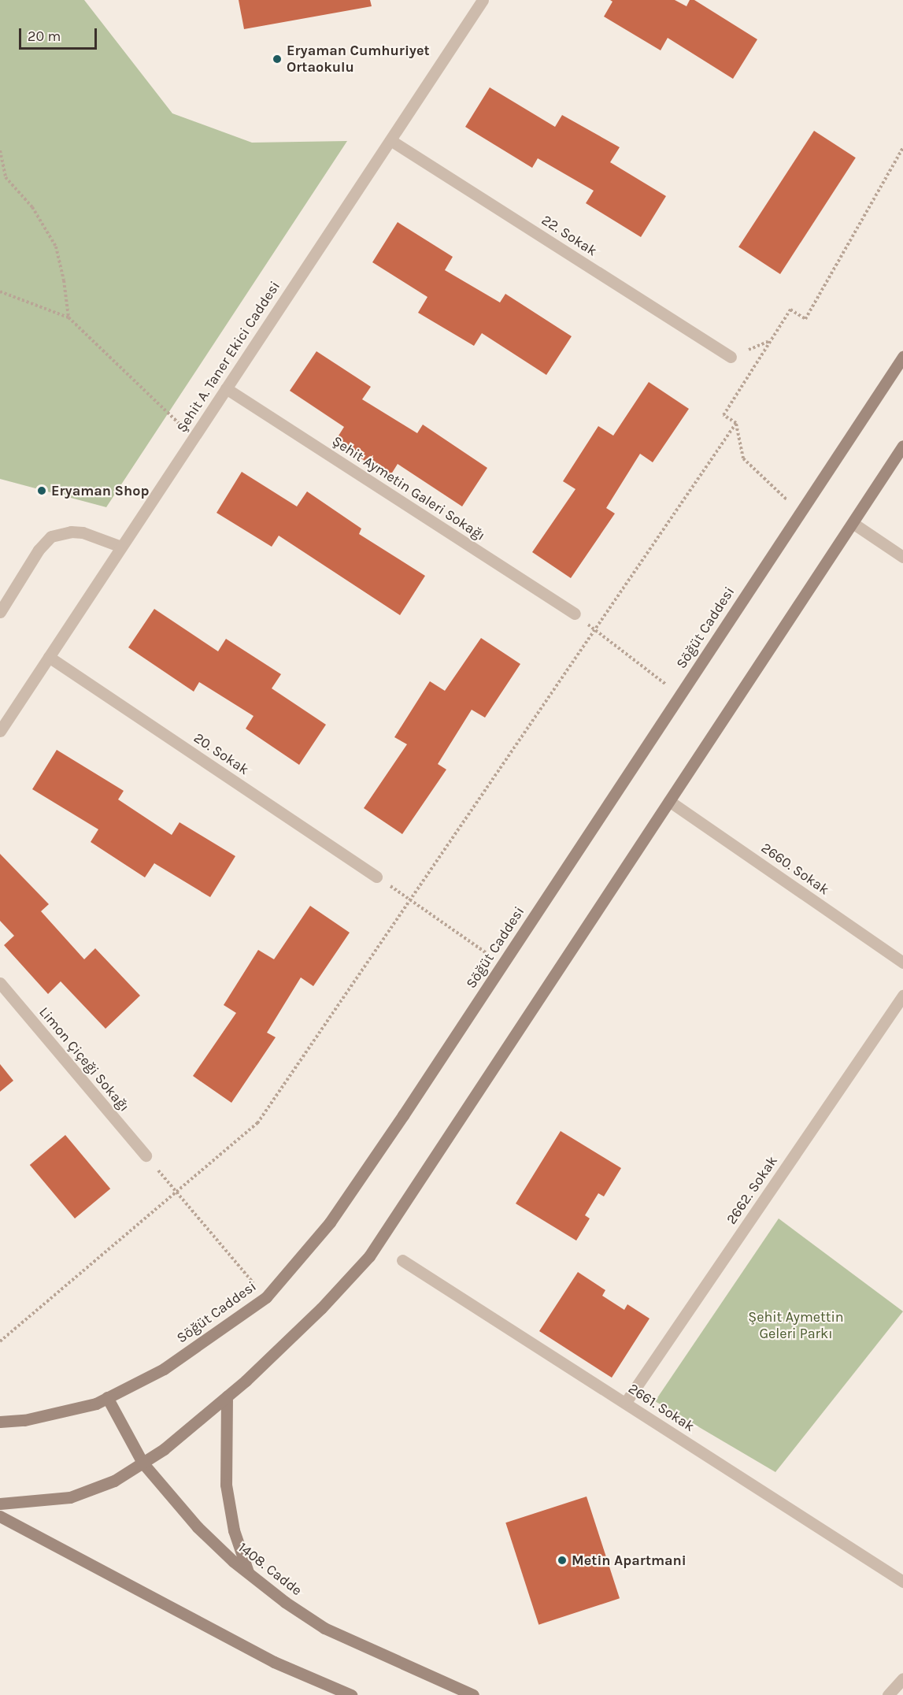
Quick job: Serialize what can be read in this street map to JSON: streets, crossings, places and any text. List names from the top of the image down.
{
  "streets": {
    "main road": ["Söğüt Caddesi", "1408. Cadde"],
    "street": [
      "22. Sokak",
      "Şehit A. Taner Ekici Caddesi",
      "Şehit Aymetin Galeri Sokağı",
      "20. Sokak",
      "2660. Sokak",
      "Limon Çiçeği Sokağı",
      "2662. Sokak",
      "2661. Sokak"
    ]
  },
  "crossings": [
    ["22. Sokak", "Şehit A. Taner Ekici Caddesi"],
    ["Şehit A. Taner Ekici Caddesi", "Şehit Aymetin Galeri Sokağı"],
    ["Şehit A. Taner Ekici Caddesi", "20. Sokak"],
    ["Söğüt Caddesi", "1408. Cadde"],
    ["2662. Sokak", "2661. Sokak"]
  ],
  "parks": ["Şehit Aymettin Geleri Parkı"],
  "places": ["Eryaman Cumhuriyet Ortaokulu", "Eryaman Shop", "Metin Apartmani"],
  "scale_bar": "20 m"
}
